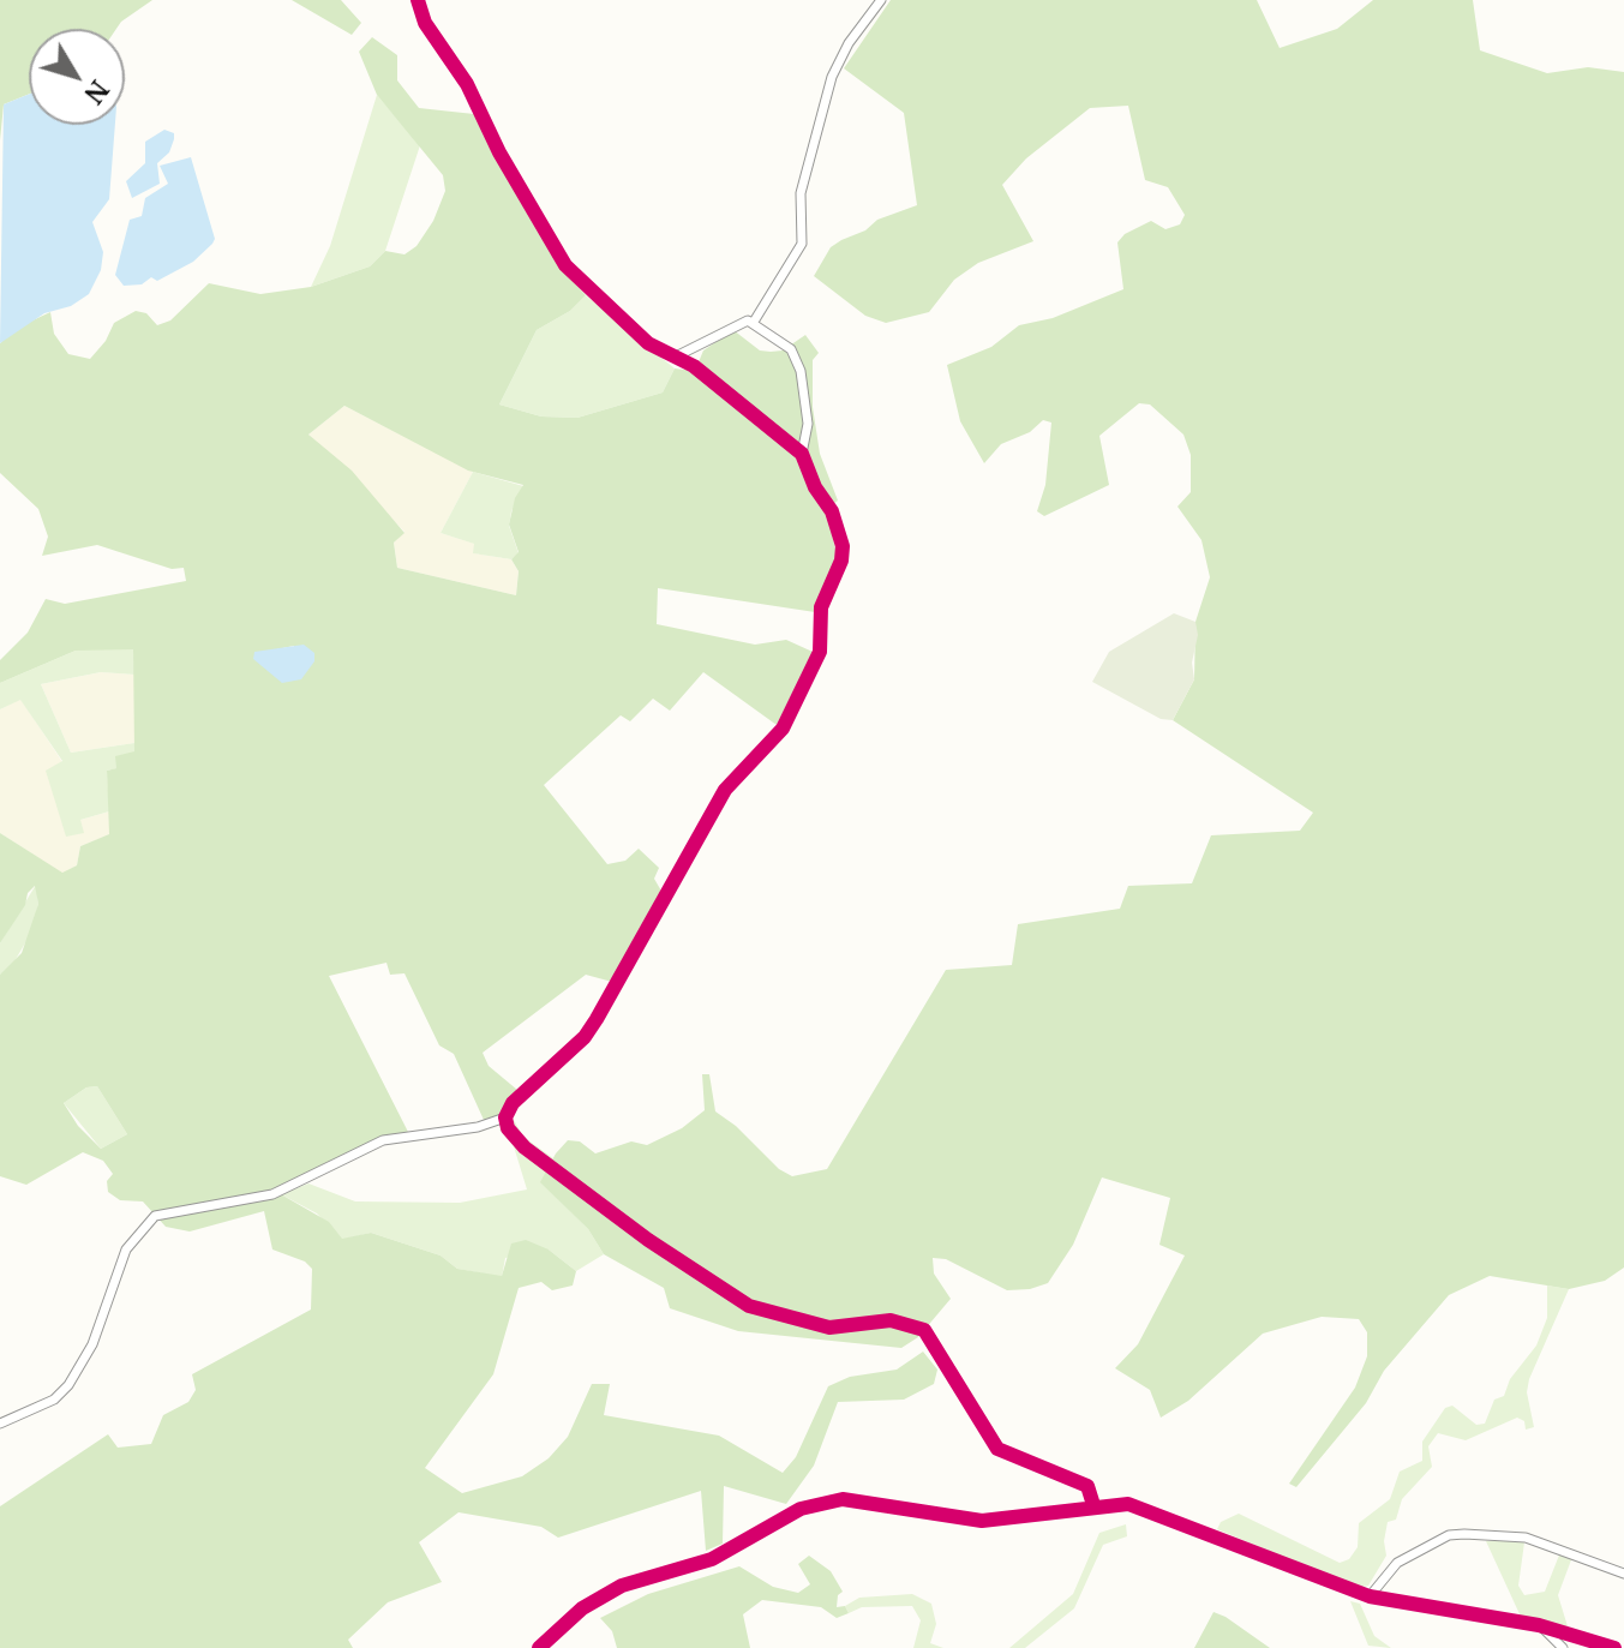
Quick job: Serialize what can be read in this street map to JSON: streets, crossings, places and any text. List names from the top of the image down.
{
  "north": "bottom right"
}
